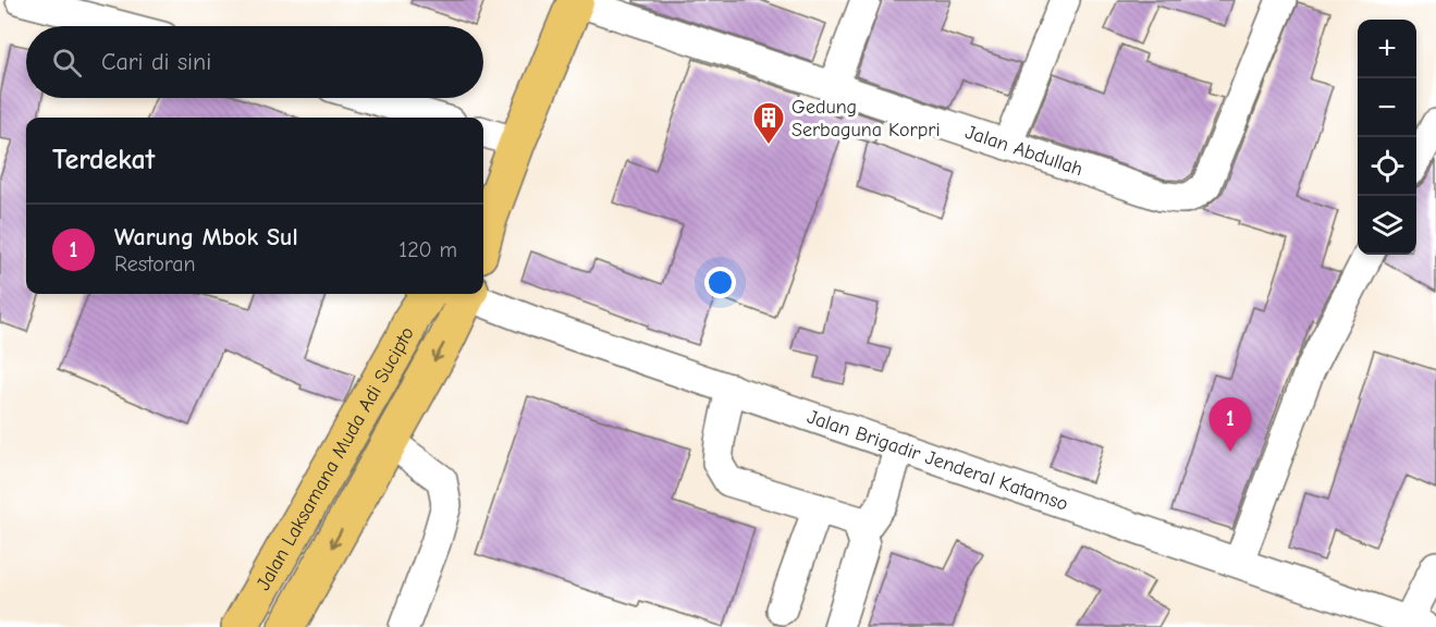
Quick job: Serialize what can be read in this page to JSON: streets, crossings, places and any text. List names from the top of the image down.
{
  "streets": {
    "main road": ["Jalan Laksamana Muda Adi Sucipto"],
    "street": ["Jalan Abdullah", "Jalan Brigadir Jenderal Katamso"]
  },
  "places": {
    "building": ["Gedung Serbaguna Korpri"]
  },
  "page": {
    "map_buttons": ["+", "−"],
    "search": "Cari di sini",
    "heading": "Terdekat",
    "list": [
      {
        "mark": "1",
        "name": "Warung Mbok Sul",
        "note": "Restoran",
        "value": "120 m"
      }
    ],
    "pins": "1"
  }
}
